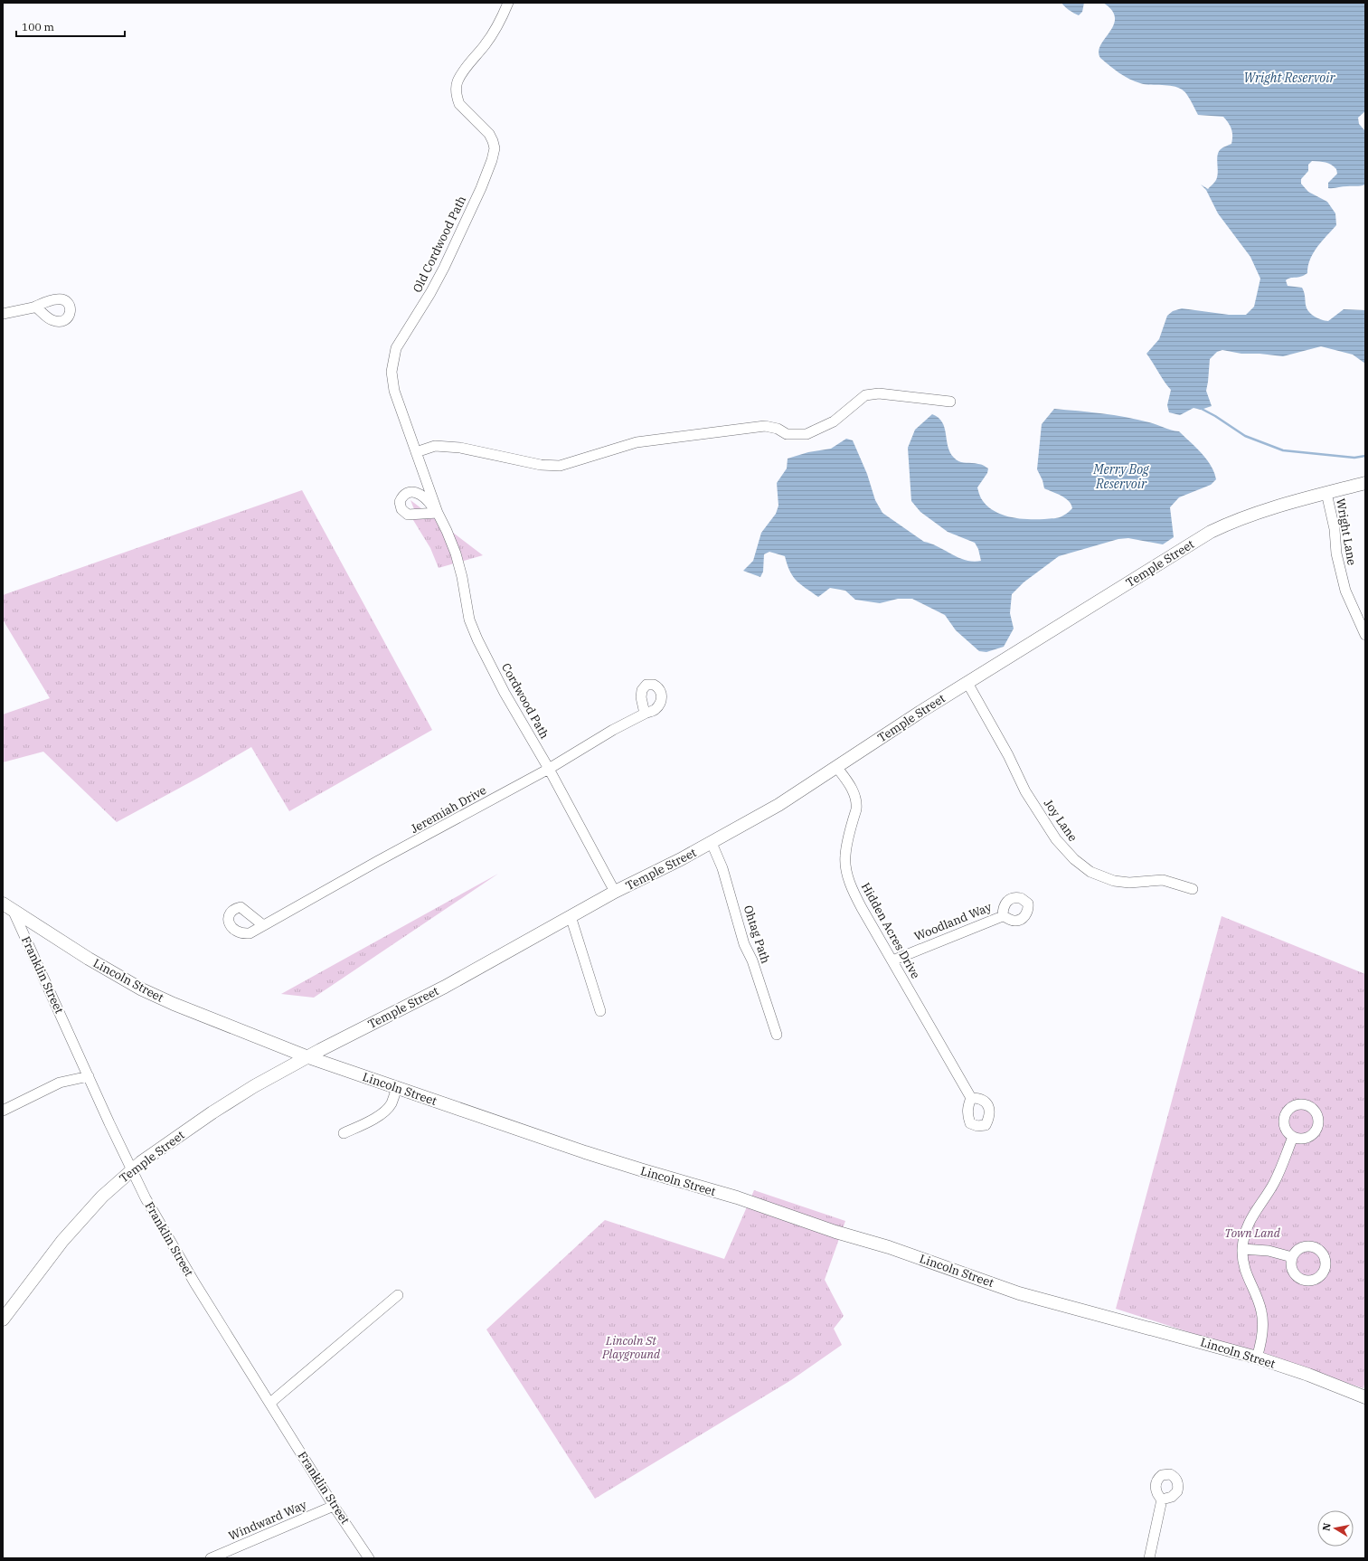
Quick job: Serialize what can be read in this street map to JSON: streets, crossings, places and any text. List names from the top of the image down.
{
  "streets": {
    "main road": ["Temple Street", "Lincoln Street"],
    "street": [
      "Old Cordwood Path",
      "Wright Lane",
      "Cordwood Path",
      "Jeremiah Drive",
      "Joy Lane",
      "Woodland Way",
      "Hidden Acres Drive",
      "Ohtag Path",
      "Franklin Street",
      "Windward Way"
    ]
  },
  "crossings": [
    ["Old Cordwood Path", "Cordwood Path"],
    ["Wright Lane", "Temple Street"],
    ["Temple Street", "Cordwood Path"],
    ["Temple Street", "Joy Lane"],
    ["Temple Street", "Hidden Acres Drive"],
    ["Temple Street", "Ohtag Path"],
    ["Temple Street", "Franklin Street"],
    ["Temple Street", "Lincoln Street"],
    ["Cordwood Path", "Jeremiah Drive"],
    ["Woodland Way", "Hidden Acres Drive"],
    ["Franklin Street", "Lincoln Street"],
    ["Franklin Street", "Windward Way"]
  ],
  "water": ["Wright Reservoir", "Merry Bog Reservoir"],
  "parks": ["Town Land", "Lincoln St Playground"],
  "scale_bar": "100 m",
  "north": "left"
}
